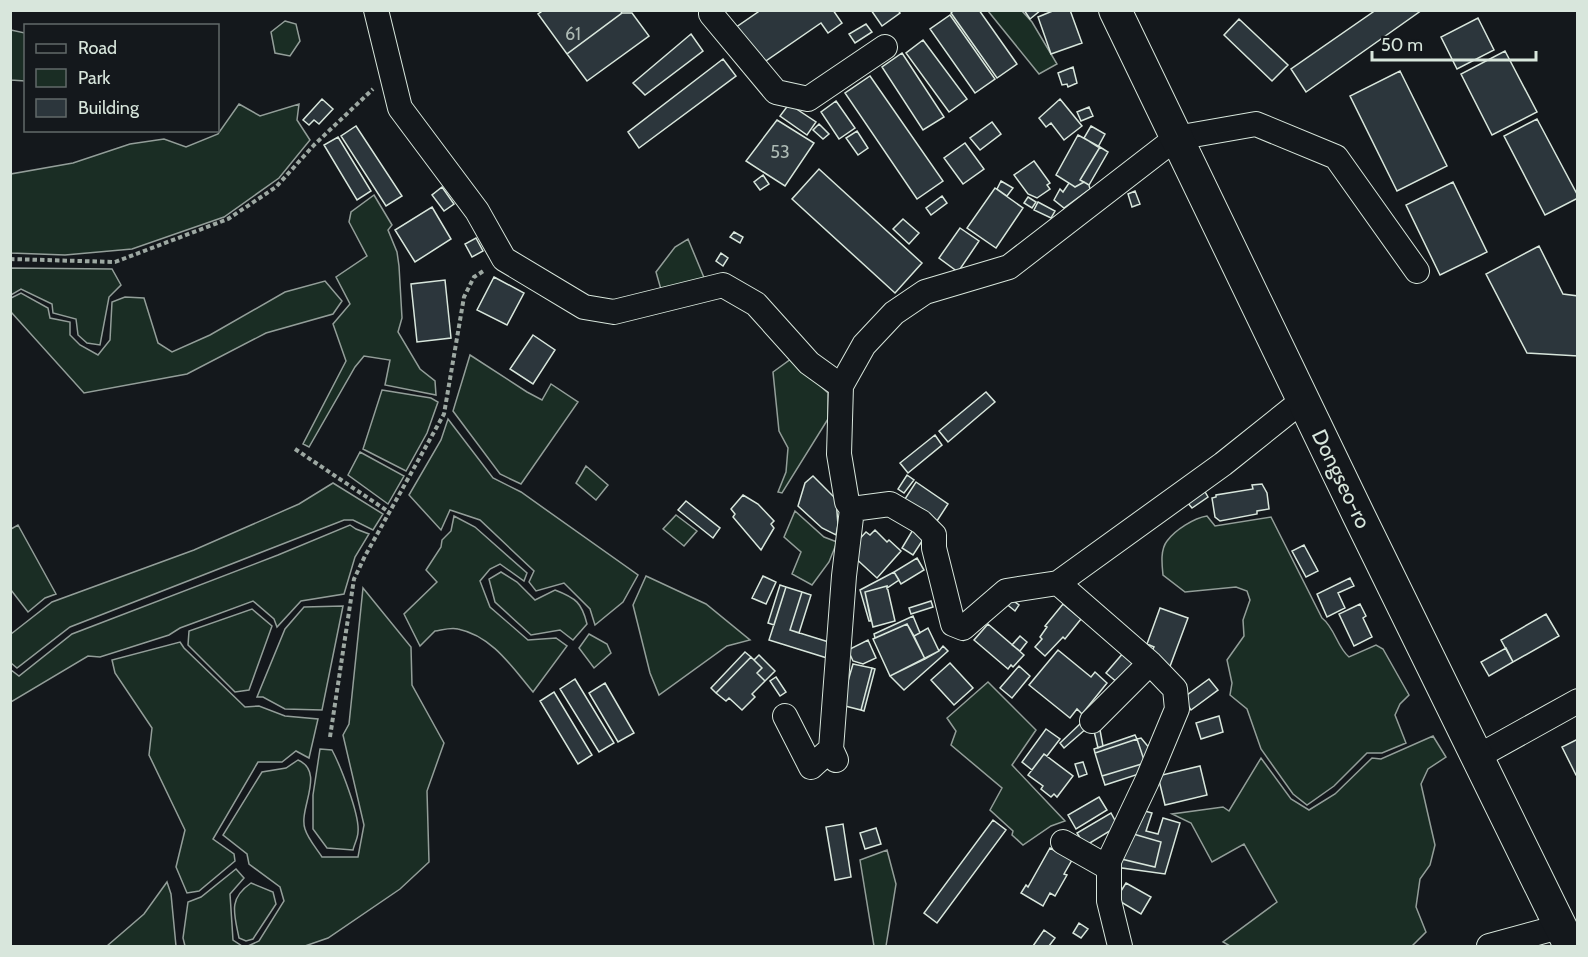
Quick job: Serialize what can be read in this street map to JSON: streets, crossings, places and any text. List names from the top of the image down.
{
  "streets": {
    "main road": ["Dongseo-ro"]
  },
  "house_numbers": ["61", "53"],
  "legend": ["Road", "Park", "Building"],
  "scale_bar": "50 m"
}
